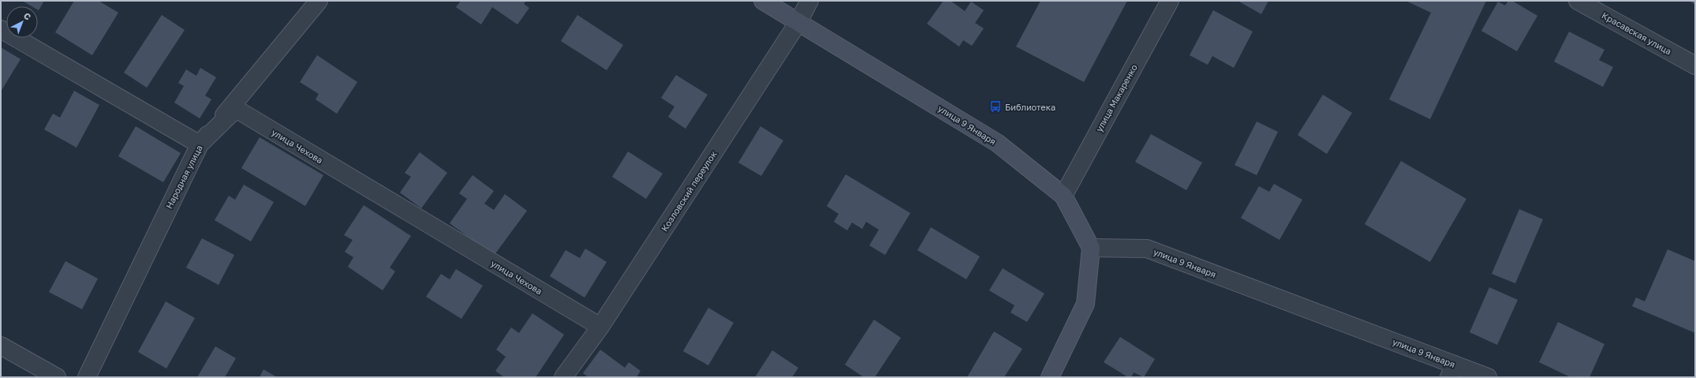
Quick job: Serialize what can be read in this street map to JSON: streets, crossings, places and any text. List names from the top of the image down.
{
  "streets": {
    "main road": ["улица 9 Января"],
    "street": [
      "Красавская улица",
      "улица Макаренко",
      "улица Чехова",
      "Народная улица",
      "Козловский переулок"
    ]
  },
  "crossings": [
    ["улица Макаренко", "улица 9 Января"],
    ["улица 9 Января", "Козловский переулок"],
    ["улица Чехова", "Народная улица"],
    ["улица Чехова", "Козловский переулок"]
  ],
  "places": {
    "bus stop": ["Библиотека"]
  },
  "north": "top right"
}
